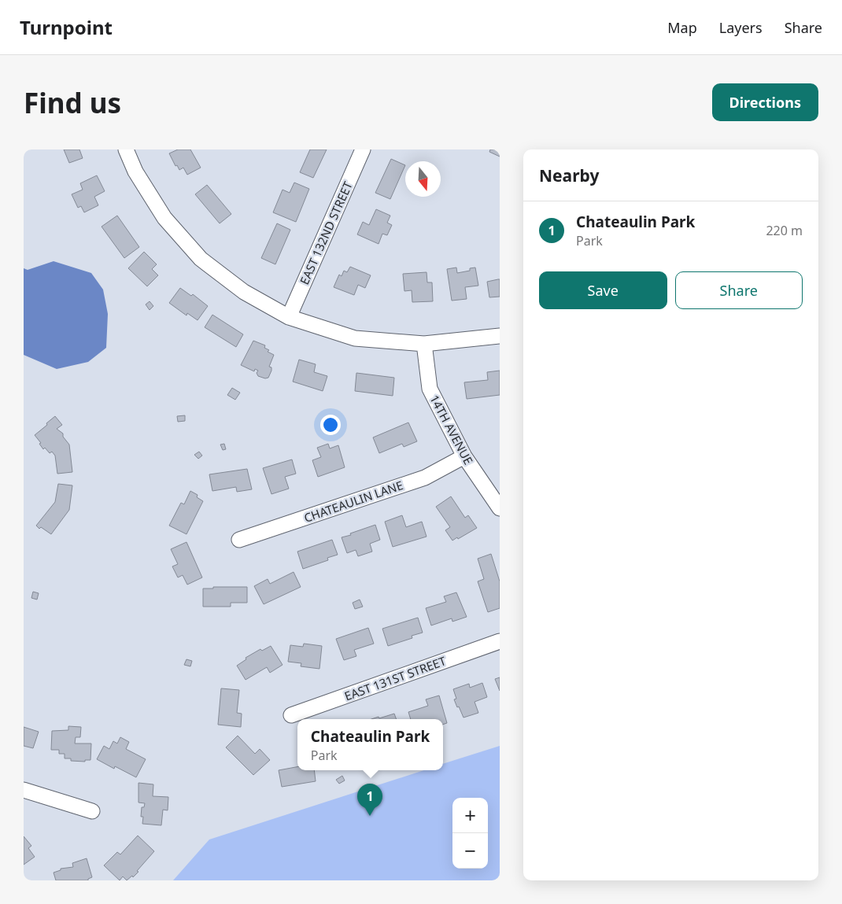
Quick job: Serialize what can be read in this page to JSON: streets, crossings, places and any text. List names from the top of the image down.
{
  "streets": {
    "street": [
      "EAST 132ND STREET",
      "14TH AVENUE",
      "CHATEAULIN LANE",
      "EAST 131ST STREET"
    ]
  },
  "crossings": [
    ["14TH AVENUE", "CHATEAULIN LANE"]
  ],
  "north": "bottom",
  "page": {
    "header": "Turnpoint",
    "nav": ["Map", "Layers", "Share"],
    "buttons": [
      "Directions",
      ["Save", "Share"]
    ],
    "title": "Find us",
    "heading": "Nearby",
    "list": [
      {
        "mark": "1",
        "name": "Chateaulin Park",
        "note": "Park",
        "value": "220 m"
      }
    ],
    "popup": ["Chateaulin Park", "Park"],
    "pins": "1",
    "map_buttons": ["+", "−"]
  }
}
